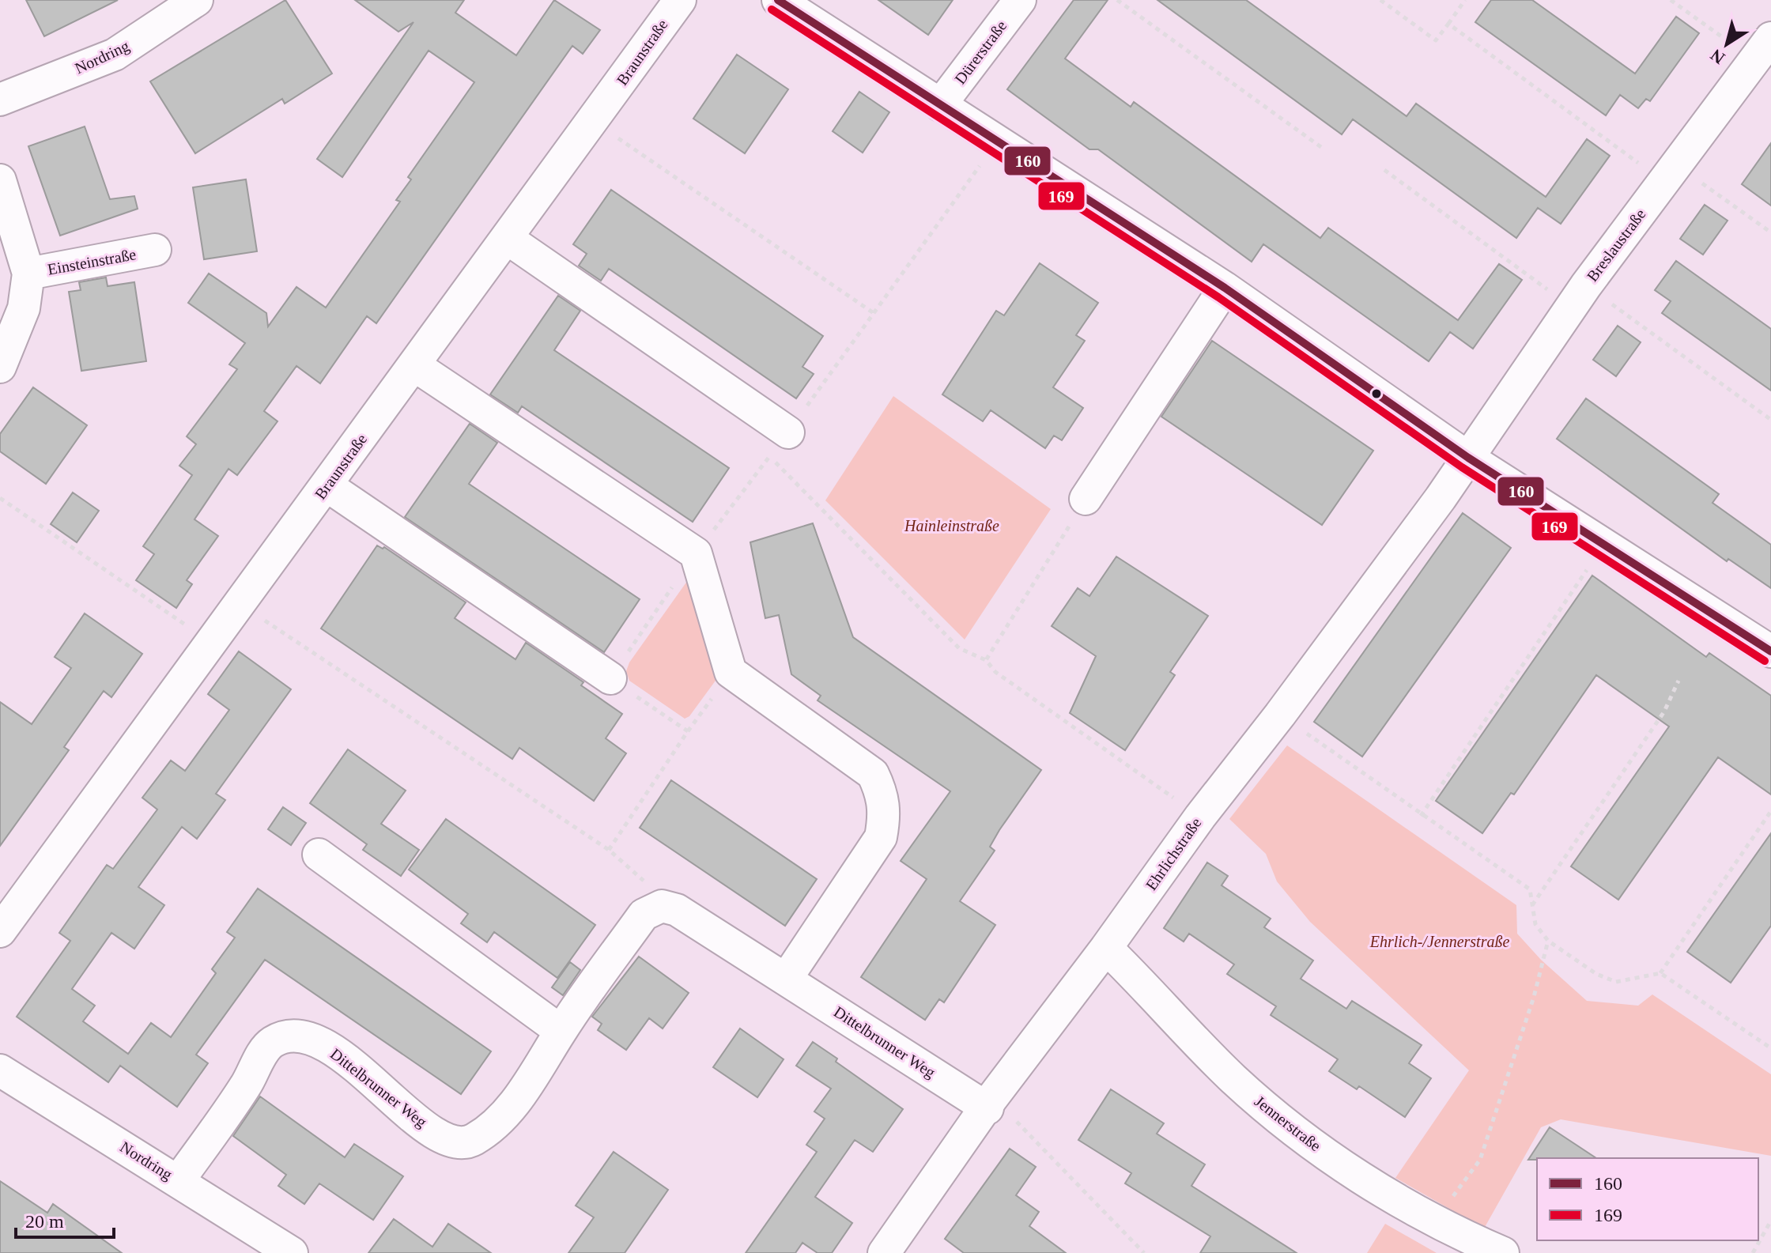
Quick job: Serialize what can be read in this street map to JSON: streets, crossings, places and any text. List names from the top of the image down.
{
  "streets": {
    "street": [
      "Braunstraße",
      "Dürerstraße",
      "Nordring",
      "Breslaustraße",
      "Einsteinstraße",
      "Ehrlichstraße",
      "Dittelbrunner Weg",
      "Jennerstraße"
    ]
  },
  "crossings": [
    ["Nordring", "Dittelbrunner Weg"],
    ["Breslaustraße", "Ehrlichstraße"],
    ["Ehrlichstraße", "Dittelbrunner Weg"],
    ["Ehrlichstraße", "Jennerstraße"]
  ],
  "parks": ["Hainleinstraße", "Ehrlich-/Jennerstraße"],
  "lines": ["transit line 160", "transit line 169"],
  "legend": ["160", "169"],
  "scale_bar": "20 m",
  "north": "bottom left"
}
